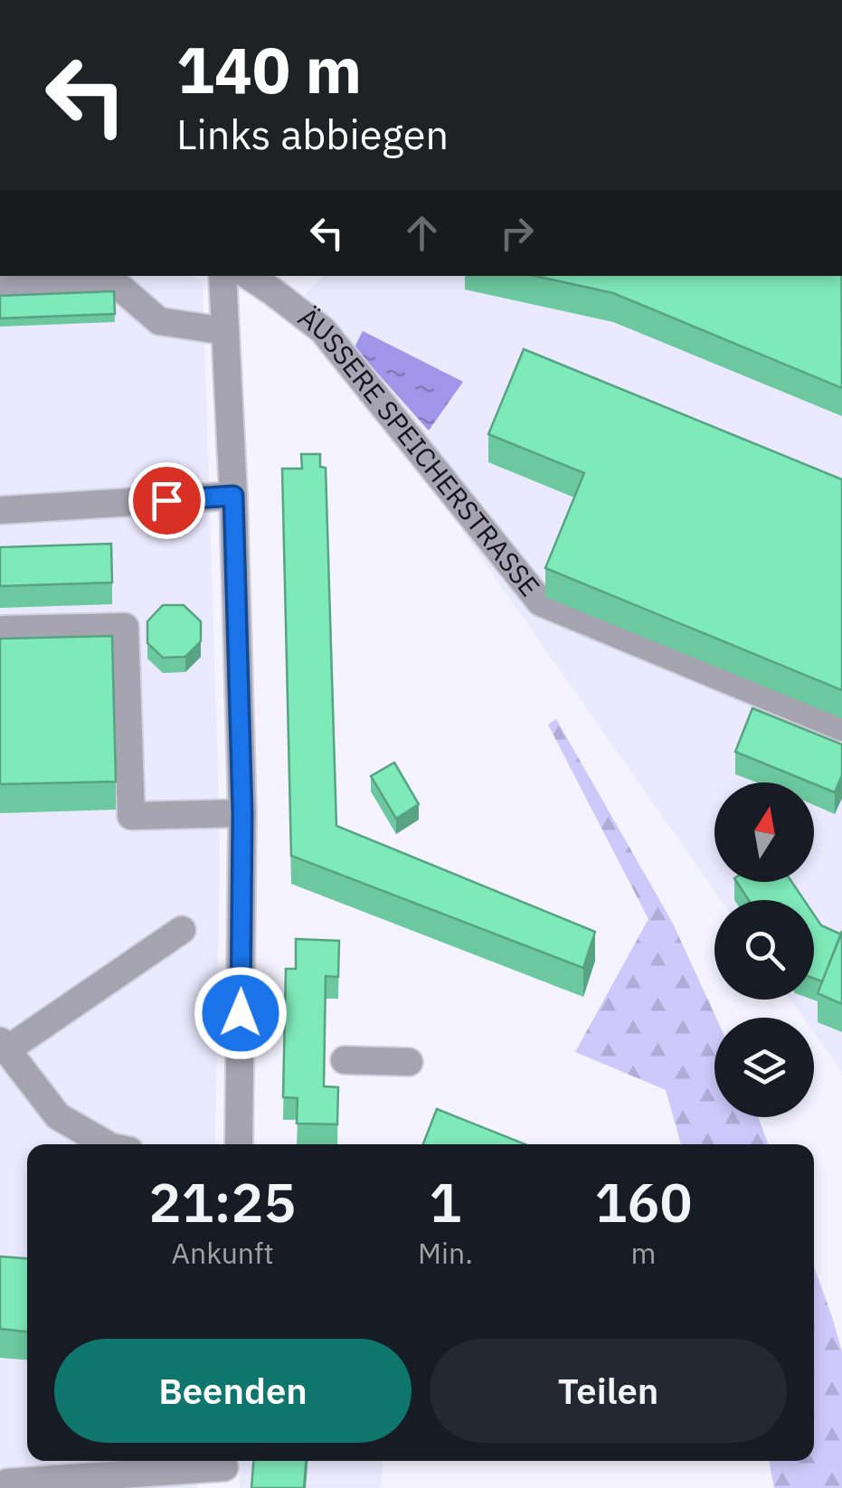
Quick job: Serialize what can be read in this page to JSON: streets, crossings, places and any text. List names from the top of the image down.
{
  "streets": {
    "street": ["ÄUSSERE SPEICHERSTRASSE"]
  },
  "north": "top",
  "page": {
    "turn": ["140 m", "Links abbiegen"],
    "eta": [
      "21:25",
      "Ankunft",
      "1",
      "Min.",
      "160",
      "m"
    ],
    "buttons": ["Beenden", "Teilen"]
  }
}
